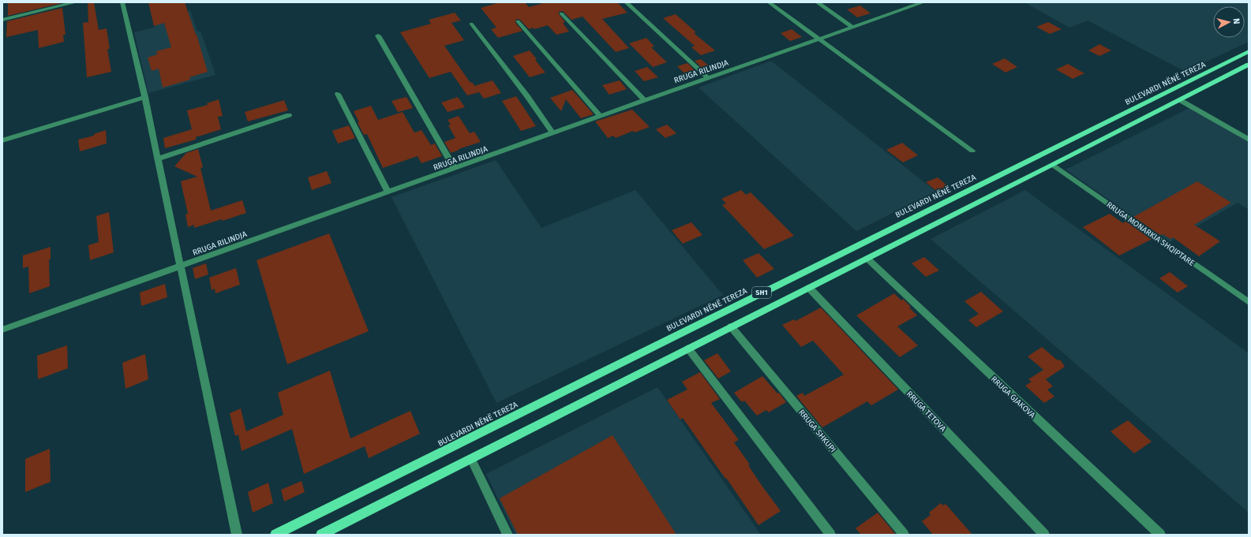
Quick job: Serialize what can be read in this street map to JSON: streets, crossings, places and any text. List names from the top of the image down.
{
  "streets": {
    "main road": ["BULEVARDI NËNË TEREZA", "SH1"],
    "street": [
      "RRUGA RILINDJA",
      "RRUGA MONARKIA SHQIPTARE",
      "RRUGA GJAKOVA",
      "RRUGA TETOVA",
      "RRUGA SHKUPI"
    ]
  },
  "crossings": [
    ["RRUGA MONARKIA SHQIPTARE", "SH1"],
    ["SH1", "RRUGA GJAKOVA"],
    ["SH1", "RRUGA TETOVA"],
    ["SH1", "RRUGA SHKUPI"]
  ],
  "north": "right"
}
